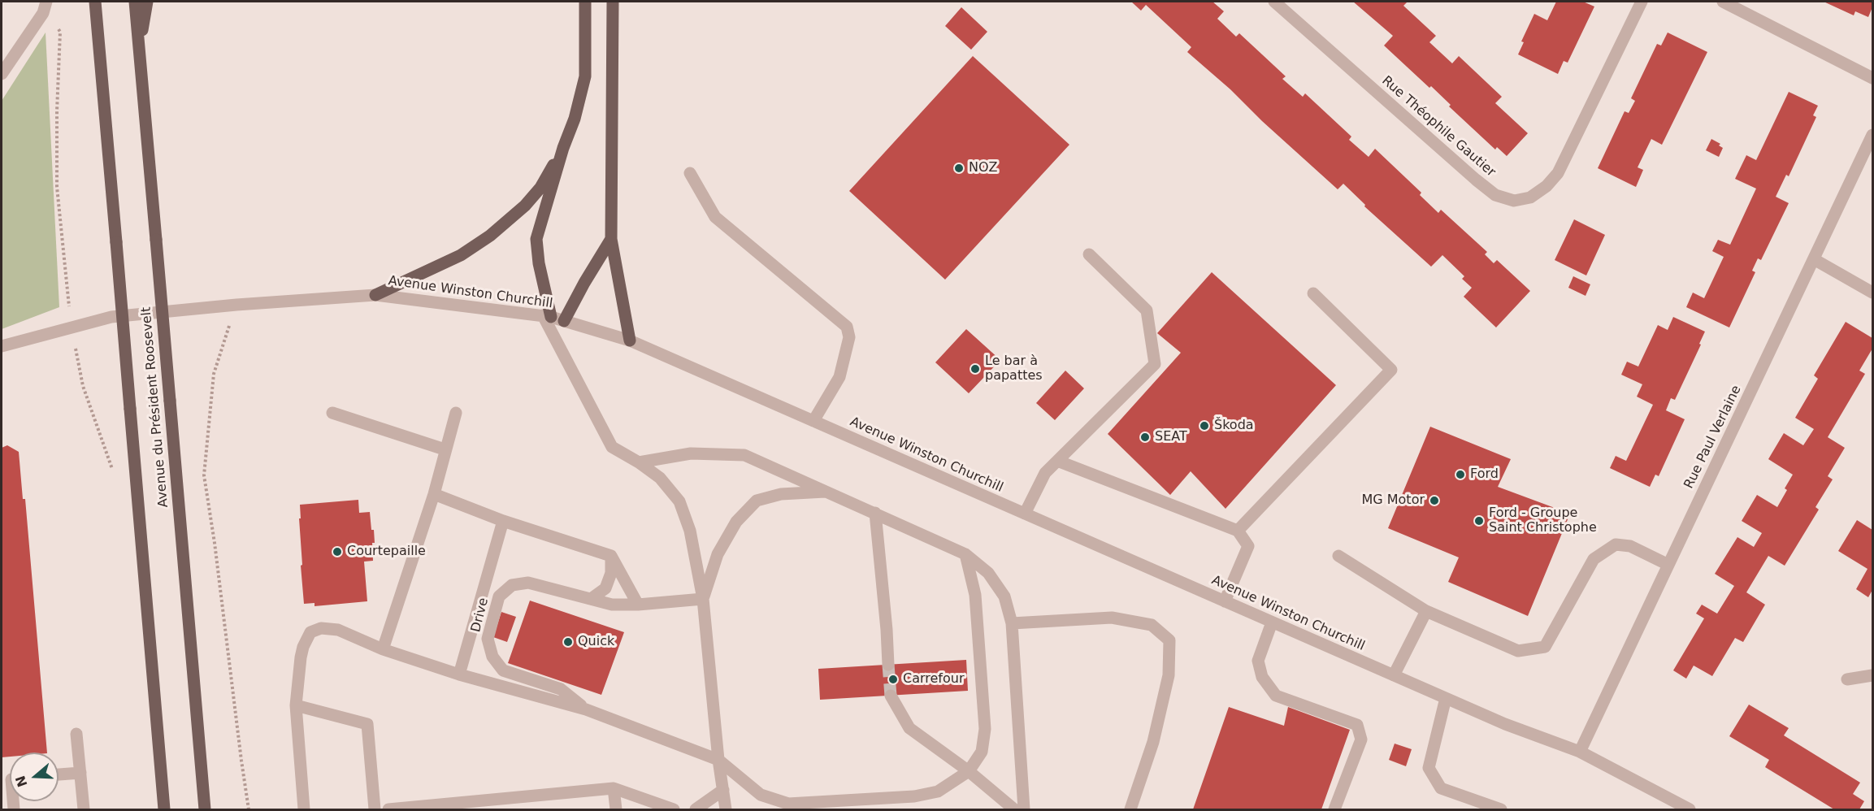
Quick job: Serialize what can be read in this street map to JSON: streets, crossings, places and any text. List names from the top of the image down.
{
  "streets": {
    "main road": ["Avenue du Président Roosevelt"],
    "street": [
      "Rue Théophile Gautier",
      "Avenue Winston Churchill",
      "Rue Paul Verlaine",
      "Drive"
    ]
  },
  "crossings": [
    ["Avenue Winston Churchill", "Rue Paul Verlaine"]
  ],
  "places": [
    "NOZ",
    "Le bar à papattes",
    "Škoda",
    "SEAT",
    "Ford",
    "MG Motor",
    "Ford - Groupe Saint Christophe",
    "Courtepaille",
    "Quick",
    "Carrefour"
  ],
  "north": "left"
}
